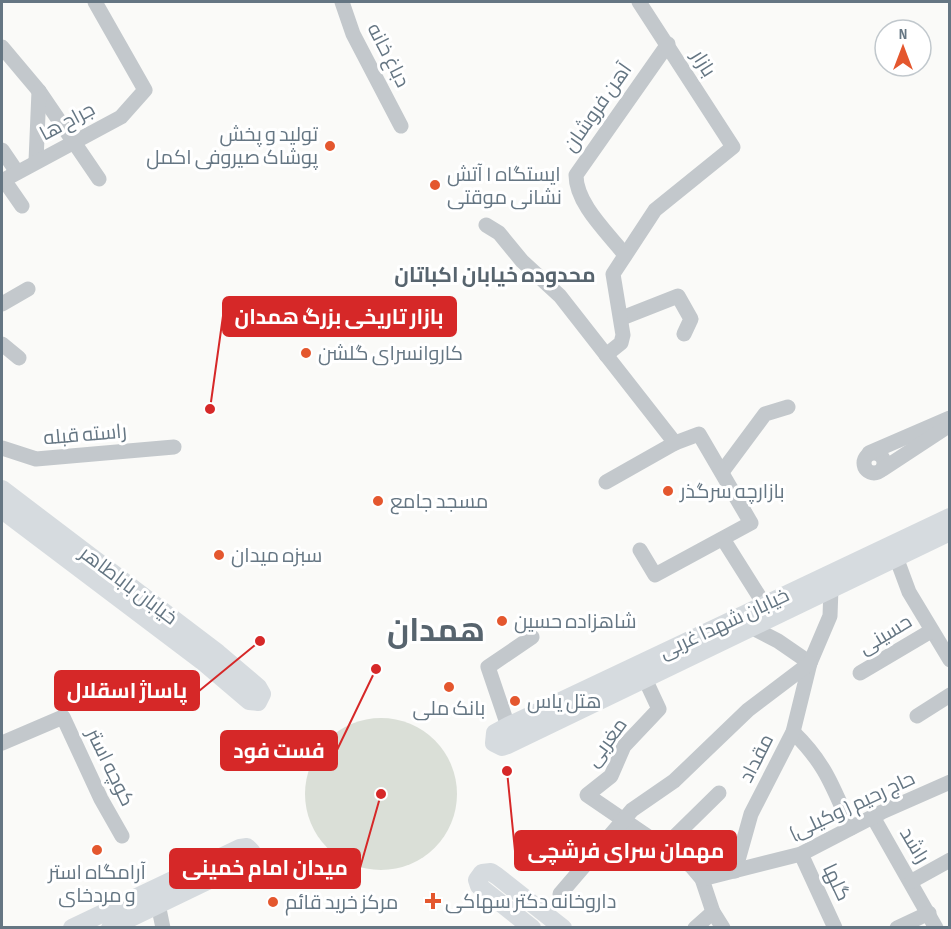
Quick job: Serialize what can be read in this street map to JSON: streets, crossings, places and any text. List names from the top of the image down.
{
  "streets": {
    "main road": ["خیابان باباطاهر", "خیابان شهدا غربی"],
    "street": [
      "دباغ خانه",
      "بازار",
      "آهن فروشان",
      "جراح ها",
      "راسته قبله",
      "حسینی",
      "مغربی",
      "مقداد",
      "کوچه استر",
      "حاج رحیم ( وکیلی)",
      "راشد",
      "گلها"
    ]
  },
  "crossings": [
    ["بازار", "آهن فروشان"],
    ["خیابان شهدا غربی", "مغربی"],
    ["خیابان شهدا غربی", "مقداد"],
    ["مقداد", "حاج رحیم ( وکیلی)"],
    ["حاج رحیم ( وکیلی)", "راشد"],
    ["حاج رحیم ( وکیلی)", "گلها"]
  ],
  "districts": ["محدوده خیابان اکباتان", "همدان"],
  "places": {
    "other": [
      "تولید و پخش پوشاک صیروفی اکمل",
      "ایستگاه ۱ آتش نشانی موقتی",
      "کاروانسرای گلشن",
      "بازار تاریخی بزرگ همدان",
      "بازارچه سرگذر",
      "مسجد جامع",
      "سبزه میدان",
      "شاهزاده حسین",
      "پاساژ اسقلال",
      "فست فود",
      "بانک ملی",
      "هتل یاس",
      "مهمان سرای فرشچی",
      "میدان امام خمینی",
      "آرامگاه استر و مردخای",
      "مرکز خرید قائم"
    ],
    "health": ["داروخانه دکتر سهاکی"]
  },
  "north": "top"
}
